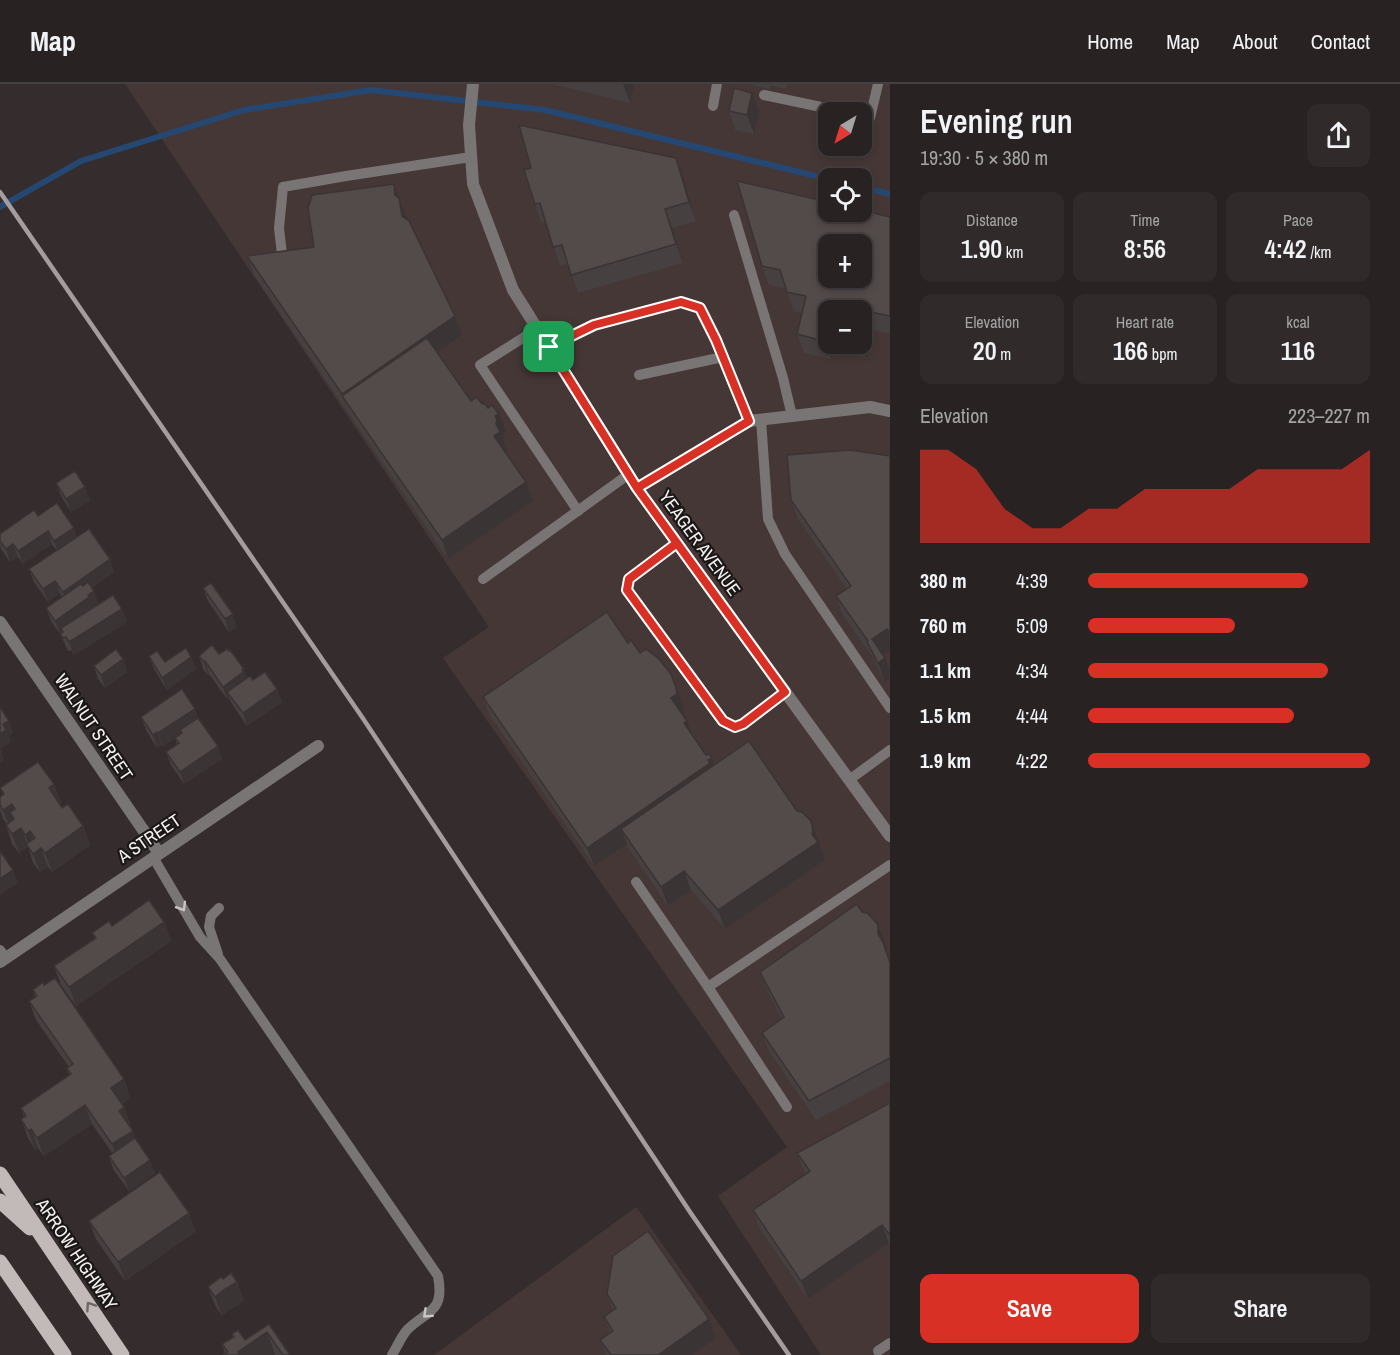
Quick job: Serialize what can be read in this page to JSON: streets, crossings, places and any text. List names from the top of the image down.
{
  "streets": {
    "main road": ["ARROW HIGHWAY"],
    "street": ["YEAGER AVENUE", "WALNUT STREET", "A STREET"]
  },
  "crossings": [
    ["WALNUT STREET", "A STREET"]
  ],
  "north": "bottom left",
  "page": {
    "header": "Map",
    "nav": [
      "Home",
      "Map",
      "About",
      "Contact"
    ],
    "heading": ["Evening run", "19:30 · 5 × 380 m"],
    "map_buttons": ["+", "−"],
    "stats": [
      ["Distance", "1.90 km"],
      ["Time", "8:56"],
      ["Pace", "4:42 /km"],
      ["Elevation", "20 m"],
      ["Heart rate", "166 bpm"],
      ["kcal", "116"]
    ],
    "chart": ["Elevation", "223–227 m"],
    "list": [
      {
        "name": "380 m",
        "note": "4:39"
      },
      {
        "name": "760 m",
        "note": "5:09"
      },
      {
        "name": "1.1 km",
        "note": "4:34"
      },
      {
        "name": "1.5 km",
        "note": "4:44"
      },
      {
        "name": "1.9 km",
        "note": "4:22"
      }
    ],
    "buttons": ["Save", "Share"]
  }
}
